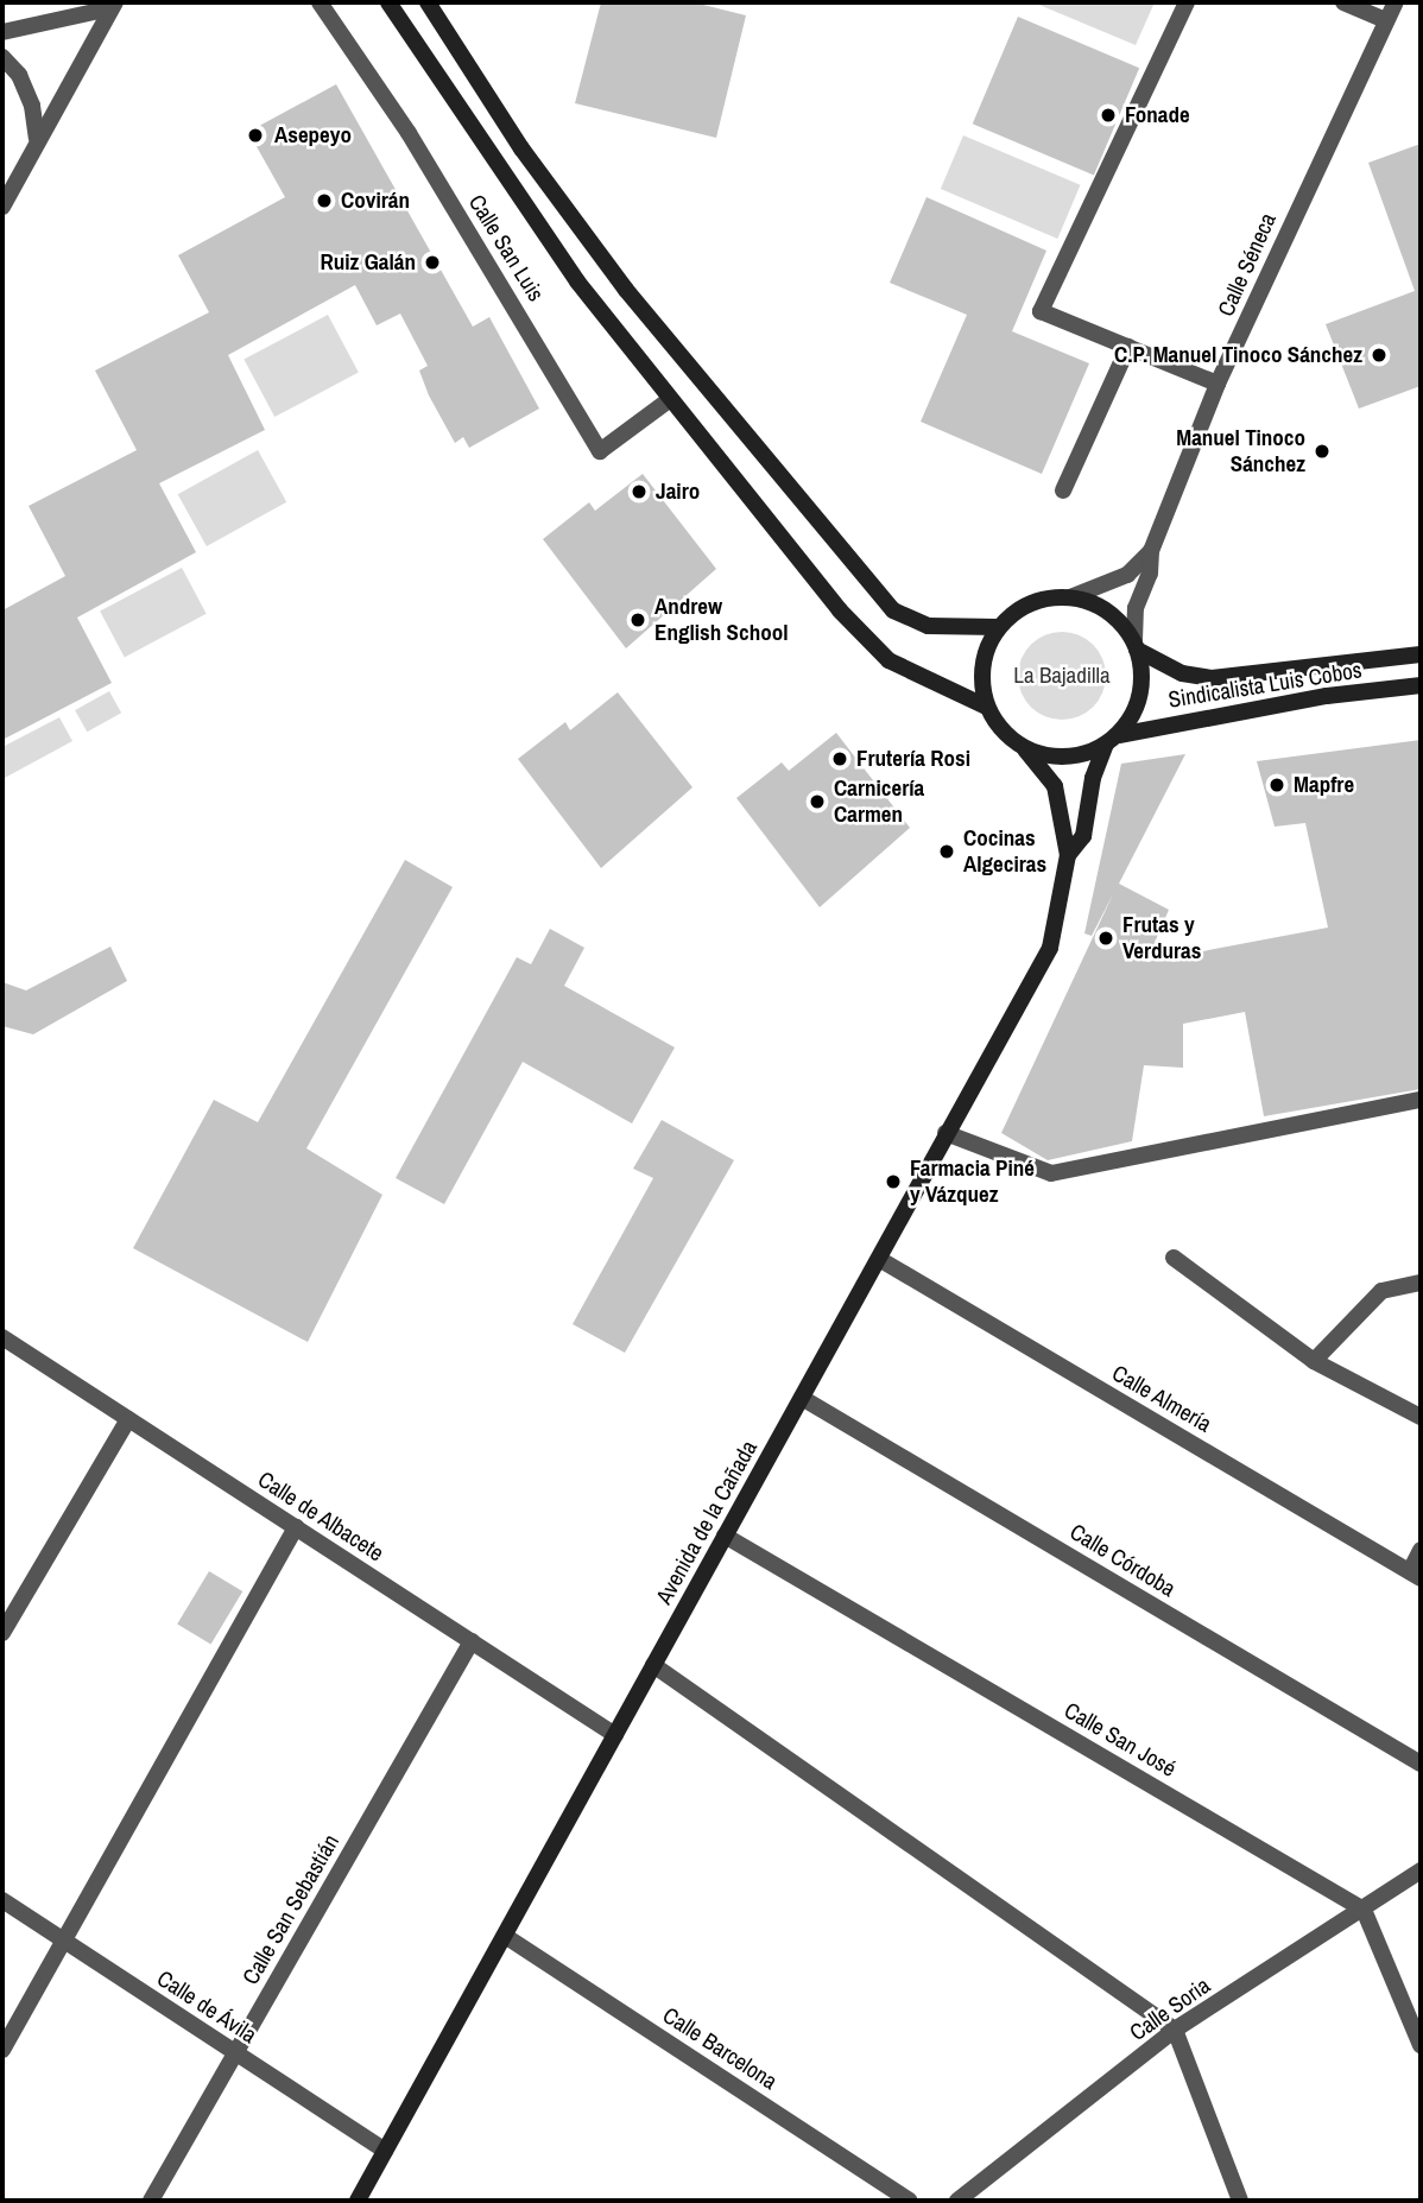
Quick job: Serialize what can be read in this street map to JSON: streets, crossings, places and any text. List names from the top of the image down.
{
  "streets": {
    "main road": ["Sindicalista Luis Cobos", "Avenida de la Cañada"],
    "street": [
      "Calle San Luis",
      "Calle Séneca",
      "Calle Almería",
      "Calle de Albacete",
      "Calle Córdoba",
      "Calle San José",
      "Calle San Sebastián",
      "Calle de Ávila",
      "Calle Soria",
      "Calle Barcelona"
    ]
  },
  "crossings": [
    ["Calle Séneca", "Sindicalista Luis Cobos"],
    ["Calle Séneca", "Avenida de la Cañada"],
    ["Sindicalista Luis Cobos", "Avenida de la Cañada"],
    ["Calle Almería", "Avenida de la Cañada"],
    ["Calle de Albacete", "Avenida de la Cañada"],
    ["Calle de Albacete", "Calle San Sebastián"],
    ["Avenida de la Cañada", "Calle Córdoba"],
    ["Avenida de la Cañada", "Calle San José"],
    ["Avenida de la Cañada", "Calle de Ávila"],
    ["Avenida de la Cañada", "Calle Barcelona"],
    ["Calle San José", "Calle Soria"],
    ["Calle San Sebastián", "Calle de Ávila"]
  ],
  "parks": ["La Bajadilla"],
  "places": [
    "Fonade",
    "Asepeyo",
    "Covirán",
    "Ruiz Galán",
    "C.P. Manuel Tinoco Sánchez",
    "Manuel Tinoco Sánchez",
    "Jairo",
    "Andrew English School",
    "Frutería Rosi",
    "Mapfre",
    "Carnicería Carmen",
    "Cocinas Algeciras",
    "Frutas y Verduras",
    "Farmacia Piné y Vázquez"
  ]
}
